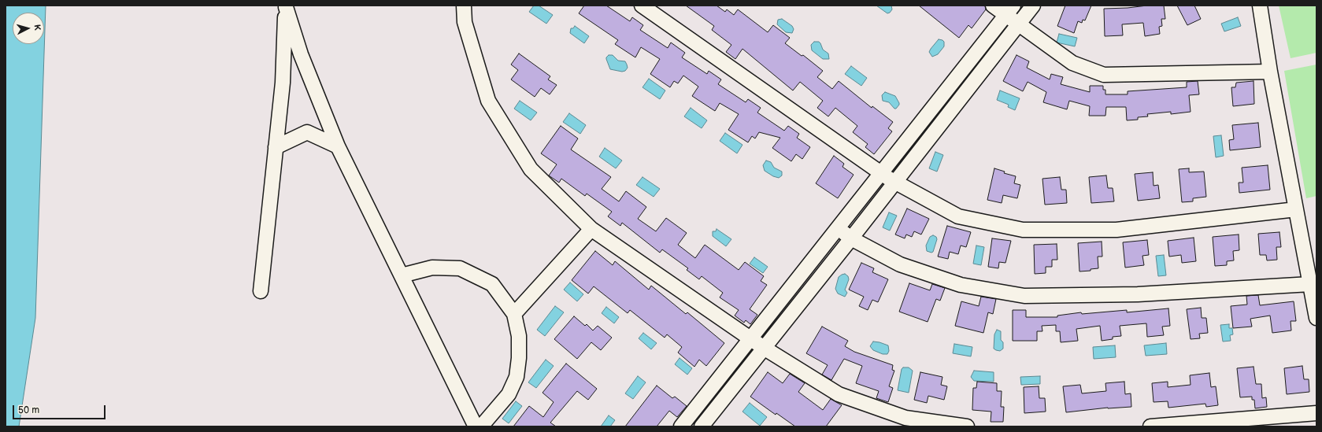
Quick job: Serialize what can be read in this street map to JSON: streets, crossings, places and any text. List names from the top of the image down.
{
  "scale_bar": "50 m",
  "north": "right"
}
